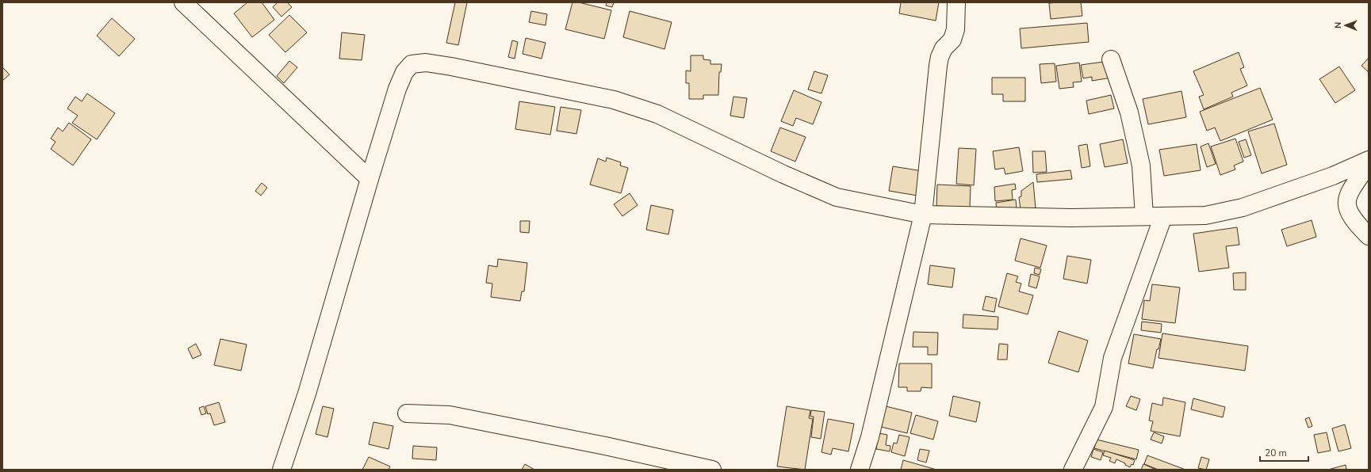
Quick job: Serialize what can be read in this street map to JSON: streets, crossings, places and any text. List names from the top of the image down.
{
  "scale_bar": "20 m",
  "north": "left"
}
